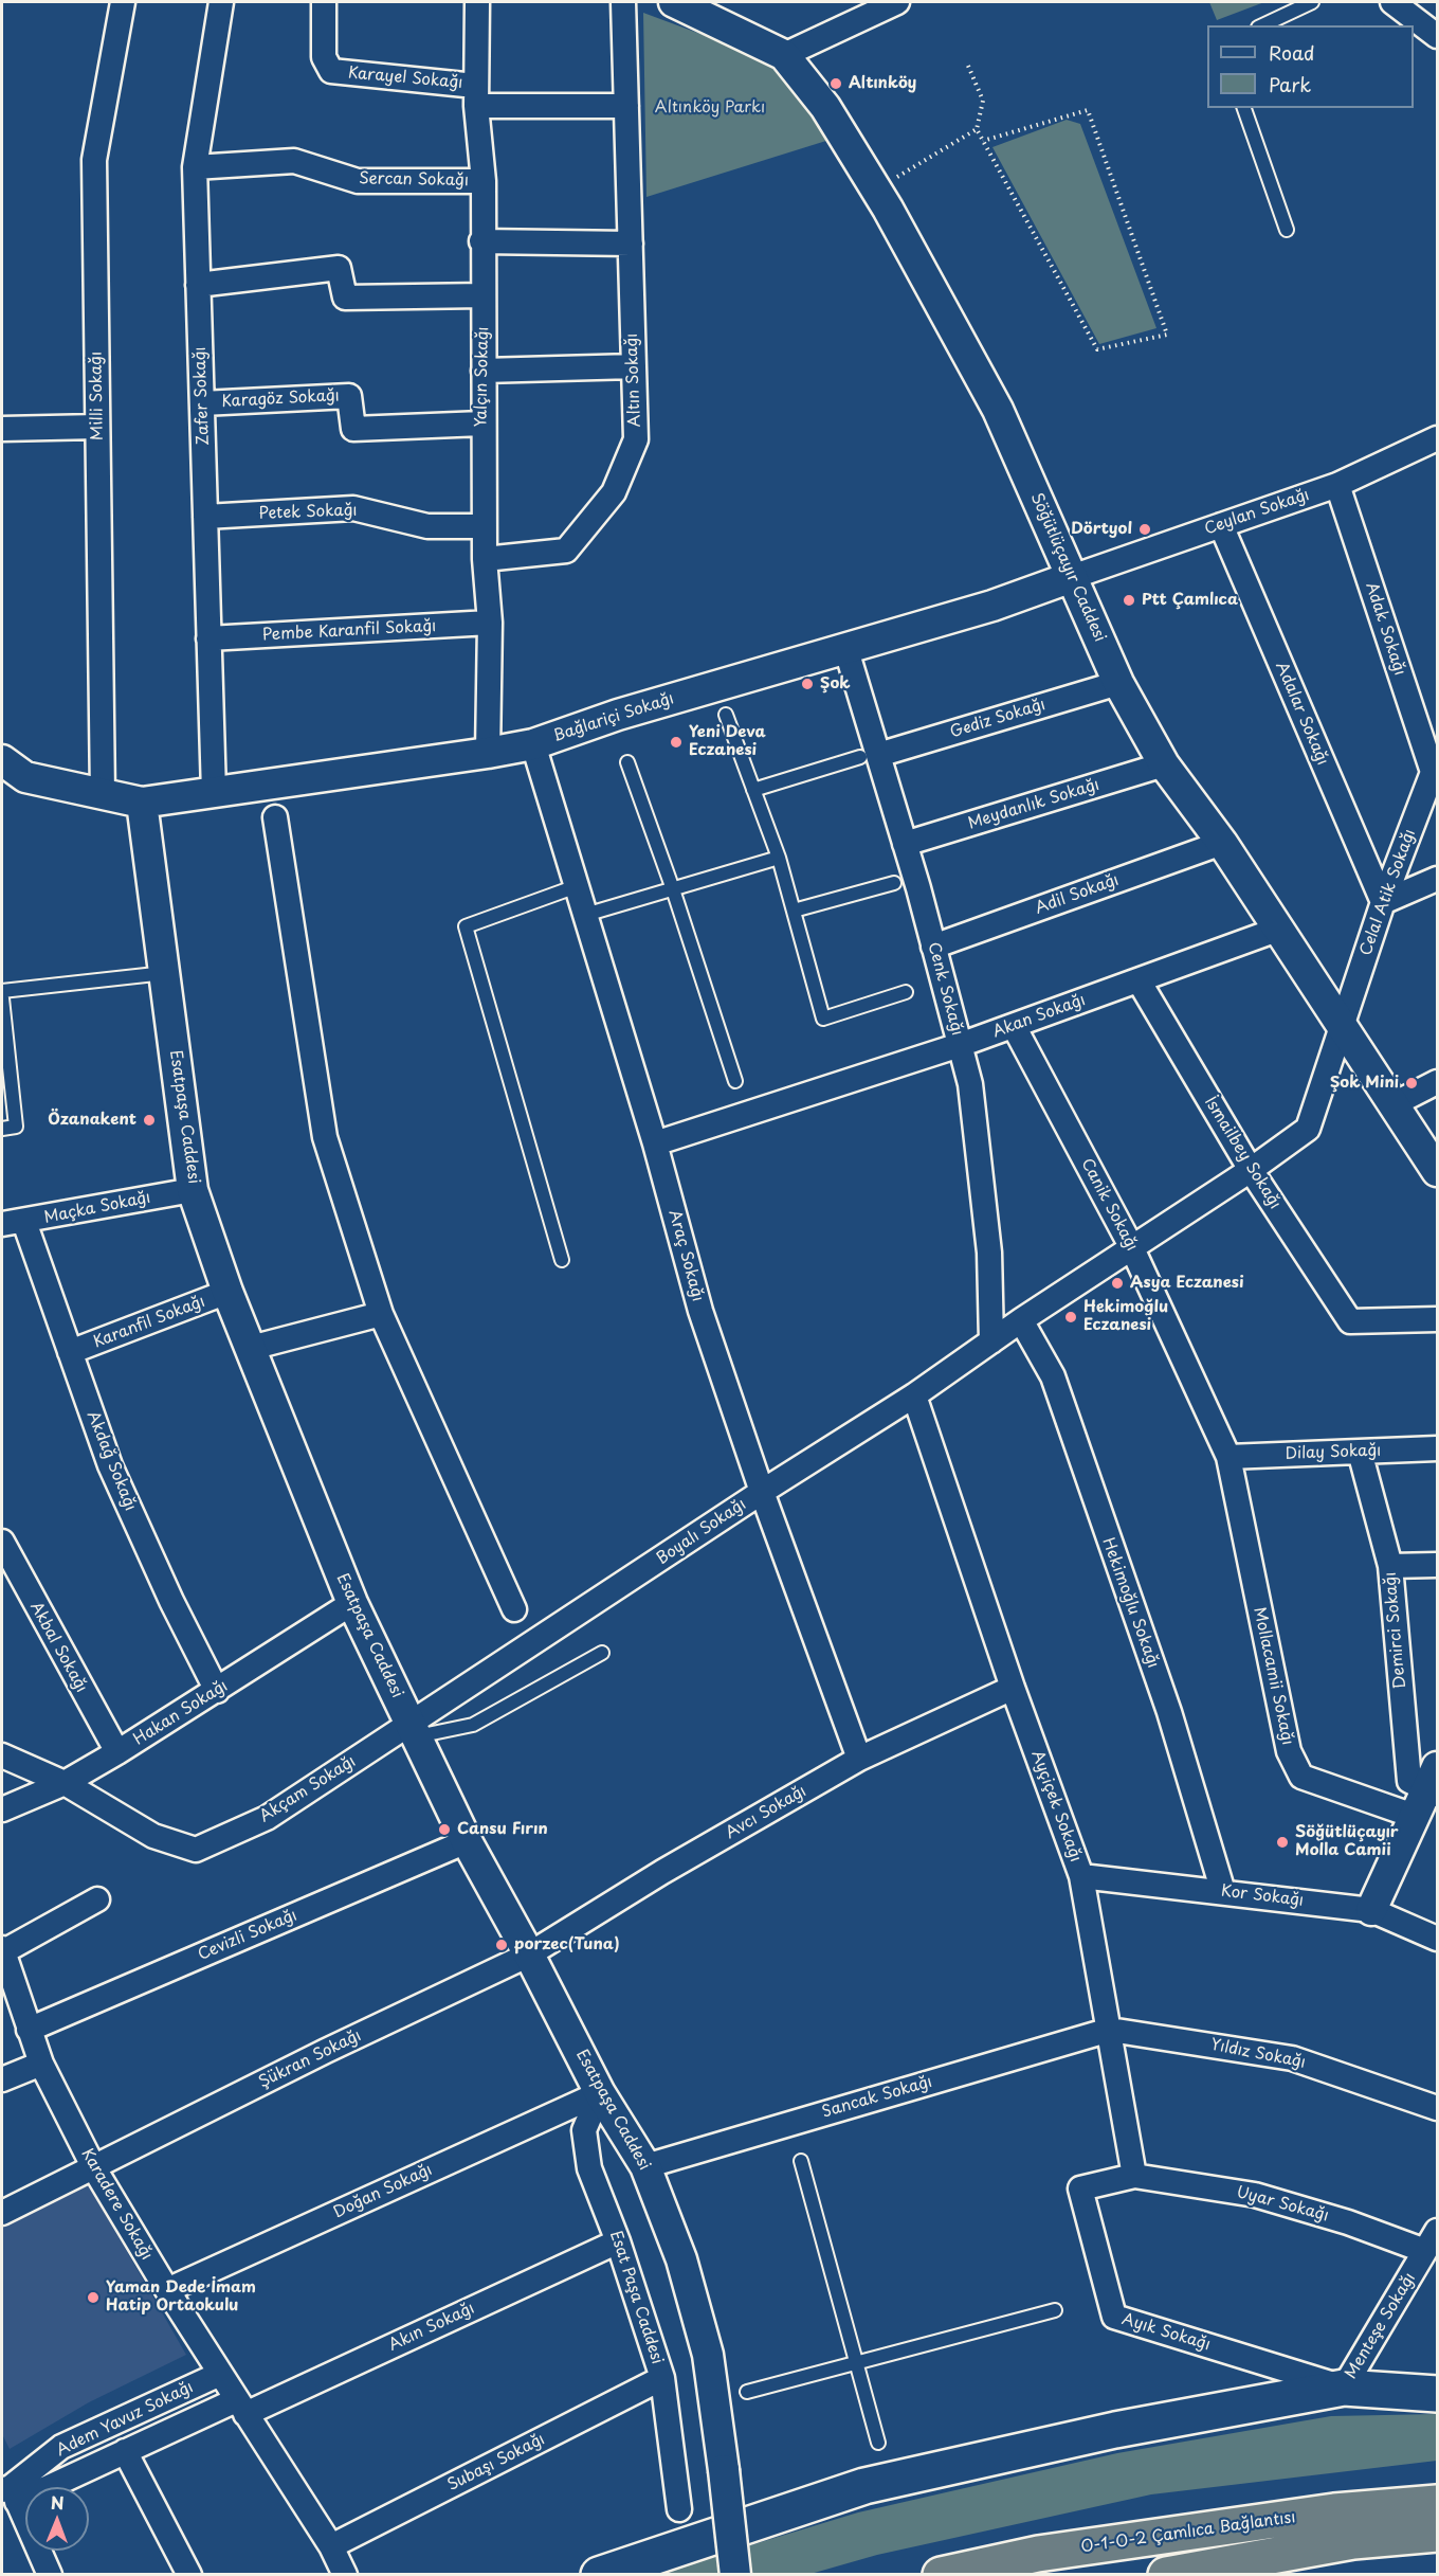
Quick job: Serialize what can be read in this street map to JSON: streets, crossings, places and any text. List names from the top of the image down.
{
  "streets": {
    "highway": ["O-1-O-2 Çamlıca Bağlantısı"],
    "street": [
      "Karayel Sokağı",
      "Sercan Sokağı",
      "Yalçın Sokağı",
      "Altın Sokağı",
      "Milli Sokağı",
      "Zafer Sokağı",
      "Karagöz Sokağı",
      "Petek Sokağı",
      "Ceylan Sokağı",
      "Söğütlüçayır Caddesi",
      "Adak Sokağı",
      "Pembe Karanfil Sokağı",
      "Adalar Sokağı",
      "Bağlariçi Sokağı",
      "Gediz Sokağı",
      "Meydanlık Sokağı",
      "Celal Atik Sokağı",
      "Adil Sokağı",
      "Cenk Sokağı",
      "Akan Sokağı",
      "Esatpaşa Caddesi",
      "İsmailbey Sokağı",
      "Canik Sokağı",
      "Maçka Sokağı",
      "Araç Sokağı",
      "Karanfil Sokağı",
      "Dilay Sokağı",
      "Akdağ Sokağı",
      "Boyalı Sokağı",
      "Hekimoğlu Sokağı",
      "Demirci Sokağı",
      "Akbal Sokağı",
      "Mollacamii Sokağı",
      "Hakan Sokağı",
      "Akçam Sokağı",
      "Ayçiçek Sokağı",
      "Avcı Sokağı",
      "Kor Sokağı",
      "Cevizli Sokağı",
      "Yıldız Sokağı",
      "Şükran Sokağı",
      "Sancak Sokağı",
      "Doğan Sokağı",
      "Karadere Sokağı",
      "Uyar Sokağı",
      "Esat Paşa Caddesi",
      "Menteşe Sokağı",
      "Akın Sokağı",
      "Ayık Sokağı",
      "Adem Yavuz Sokağı",
      "Subaşı Sokağı"
    ]
  },
  "crossings": [
    ["Karayel Sokağı", "Yalçın Sokağı"],
    ["Sercan Sokağı", "Yalçın Sokağı"],
    ["Sercan Sokağı", "Zafer Sokağı"],
    ["Yalçın Sokağı", "Altın Sokağı"],
    ["Yalçın Sokağı", "Karagöz Sokağı"],
    ["Yalçın Sokağı", "Petek Sokağı"],
    ["Yalçın Sokağı", "Pembe Karanfil Sokağı"],
    ["Yalçın Sokağı", "Bağlariçi Sokağı"],
    ["Zafer Sokağı", "Karagöz Sokağı"],
    ["Zafer Sokağı", "Petek Sokağı"],
    ["Zafer Sokağı", "Pembe Karanfil Sokağı"],
    ["Zafer Sokağı", "Bağlariçi Sokağı"],
    ["Ceylan Sokağı", "Söğütlüçayır Caddesi"],
    ["Ceylan Sokağı", "Adak Sokağı"],
    ["Ceylan Sokağı", "Adalar Sokağı"],
    ["Ceylan Sokağı", "Bağlariçi Sokağı"],
    ["Söğütlüçayır Caddesi", "Bağlariçi Sokağı"],
    ["Söğütlüçayır Caddesi", "Gediz Sokağı"],
    ["Söğütlüçayır Caddesi", "Meydanlık Sokağı"],
    ["Söğütlüçayır Caddesi", "Celal Atik Sokağı"],
    ["Söğütlüçayır Caddesi", "Adil Sokağı"],
    ["Söğütlüçayır Caddesi", "Akan Sokağı"],
    ["Adak Sokağı", "Celal Atik Sokağı"],
    ["Adalar Sokağı", "Celal Atik Sokağı"],
    ["Bağlariçi Sokağı", "Cenk Sokağı"],
    ["Bağlariçi Sokağı", "Esatpaşa Caddesi"],
    ["Bağlariçi Sokağı", "Araç Sokağı"],
    ["Gediz Sokağı", "Cenk Sokağı"],
    ["Meydanlık Sokağı", "Cenk Sokağı"],
    ["Adil Sokağı", "Cenk Sokağı"],
    ["Cenk Sokağı", "Akan Sokağı"],
    ["Cenk Sokağı", "Boyalı Sokağı"],
    ["Akan Sokağı", "İsmailbey Sokağı"],
    ["Akan Sokağı", "Canik Sokağı"],
    ["Akan Sokağı", "Araç Sokağı"],
    ["Esatpaşa Caddesi", "Maçka Sokağı"],
    ["Esatpaşa Caddesi", "Karanfil Sokağı"],
    ["Esatpaşa Caddesi", "Boyalı Sokağı"],
    ["Esatpaşa Caddesi", "Hakan Sokağı"],
    ["Esatpaşa Caddesi", "Akçam Sokağı"],
    ["Esatpaşa Caddesi", "Avcı Sokağı"],
    ["Esatpaşa Caddesi", "Cevizli Sokağı"],
    ["Esatpaşa Caddesi", "Şükran Sokağı"],
    ["Esatpaşa Caddesi", "Sancak Sokağı"],
    ["Esatpaşa Caddesi", "Doğan Sokağı"],
    ["Esatpaşa Caddesi", "Esat Paşa Caddesi"],
    ["Canik Sokağı", "Dilay Sokağı"],
    ["Canik Sokağı", "Mollacamii Sokağı"],
    ["Maçka Sokağı", "Akdağ Sokağı"],
    ["Araç Sokağı", "Boyalı Sokağı"],
    ["Araç Sokağı", "Avcı Sokağı"],
    ["Karanfil Sokağı", "Akdağ Sokağı"],
    ["Dilay Sokağı", "Demirci Sokağı"],
    ["Dilay Sokağı", "Mollacamii Sokağı"],
    ["Akdağ Sokağı", "Hakan Sokağı"],
    ["Boyalı Sokağı", "Akçam Sokağı"],
    ["Boyalı Sokağı", "Ayçiçek Sokağı"],
    ["Hekimoğlu Sokağı", "Kor Sokağı"],
    ["Demirci Sokağı", "Mollacamii Sokağı"],
    ["Akbal Sokağı", "Hakan Sokağı"],
    ["Hakan Sokağı", "Akçam Sokağı"],
    ["Ayçiçek Sokağı", "Avcı Sokağı"],
    ["Ayçiçek Sokağı", "Kor Sokağı"],
    ["Ayçiçek Sokağı", "Yıldız Sokağı"],
    ["Ayçiçek Sokağı", "Sancak Sokağı"],
    ["Ayçiçek Sokağı", "Uyar Sokağı"],
    ["Ayçiçek Sokağı", "Ayık Sokağı"],
    ["Avcı Sokağı", "Şükran Sokağı"],
    ["Cevizli Sokağı", "Karadere Sokağı"],
    ["Yıldız Sokağı", "Sancak Sokağı"],
    ["Şükran Sokağı", "Karadere Sokağı"],
    ["Doğan Sokağı", "Karadere Sokağı"],
    ["Doğan Sokağı", "Esat Paşa Caddesi"],
    ["Karadere Sokağı", "Akın Sokağı"],
    ["Karadere Sokağı", "Adem Yavuz Sokağı"],
    ["Karadere Sokağı", "Subaşı Sokağı"],
    ["Uyar Sokağı", "Menteşe Sokağı"],
    ["Uyar Sokağı", "Ayık Sokağı"],
    ["Esat Paşa Caddesi", "Akın Sokağı"],
    ["Esat Paşa Caddesi", "Subaşı Sokağı"],
    ["Menteşe Sokağı", "Ayık Sokağı"],
    ["Akın Sokağı", "Adem Yavuz Sokağı"]
  ],
  "parks": ["Altınköy Parkı"],
  "places": [
    "Altınköy",
    "Dörtyol",
    "Ptt Çamlıca",
    "Şok",
    "Yeni Deva Eczanesi",
    "Şok Mini",
    "Özanakent",
    "Asya Eczanesi",
    "Hekimoğlu Eczanesi",
    "Cansu Fırın",
    "Söğütlüçayır Molla Camii",
    "porzec(Tuna)",
    "Yaman Dede İmam Hatip Ortaokulu"
  ],
  "legend": ["Road", "Park"],
  "north": "top"
}
